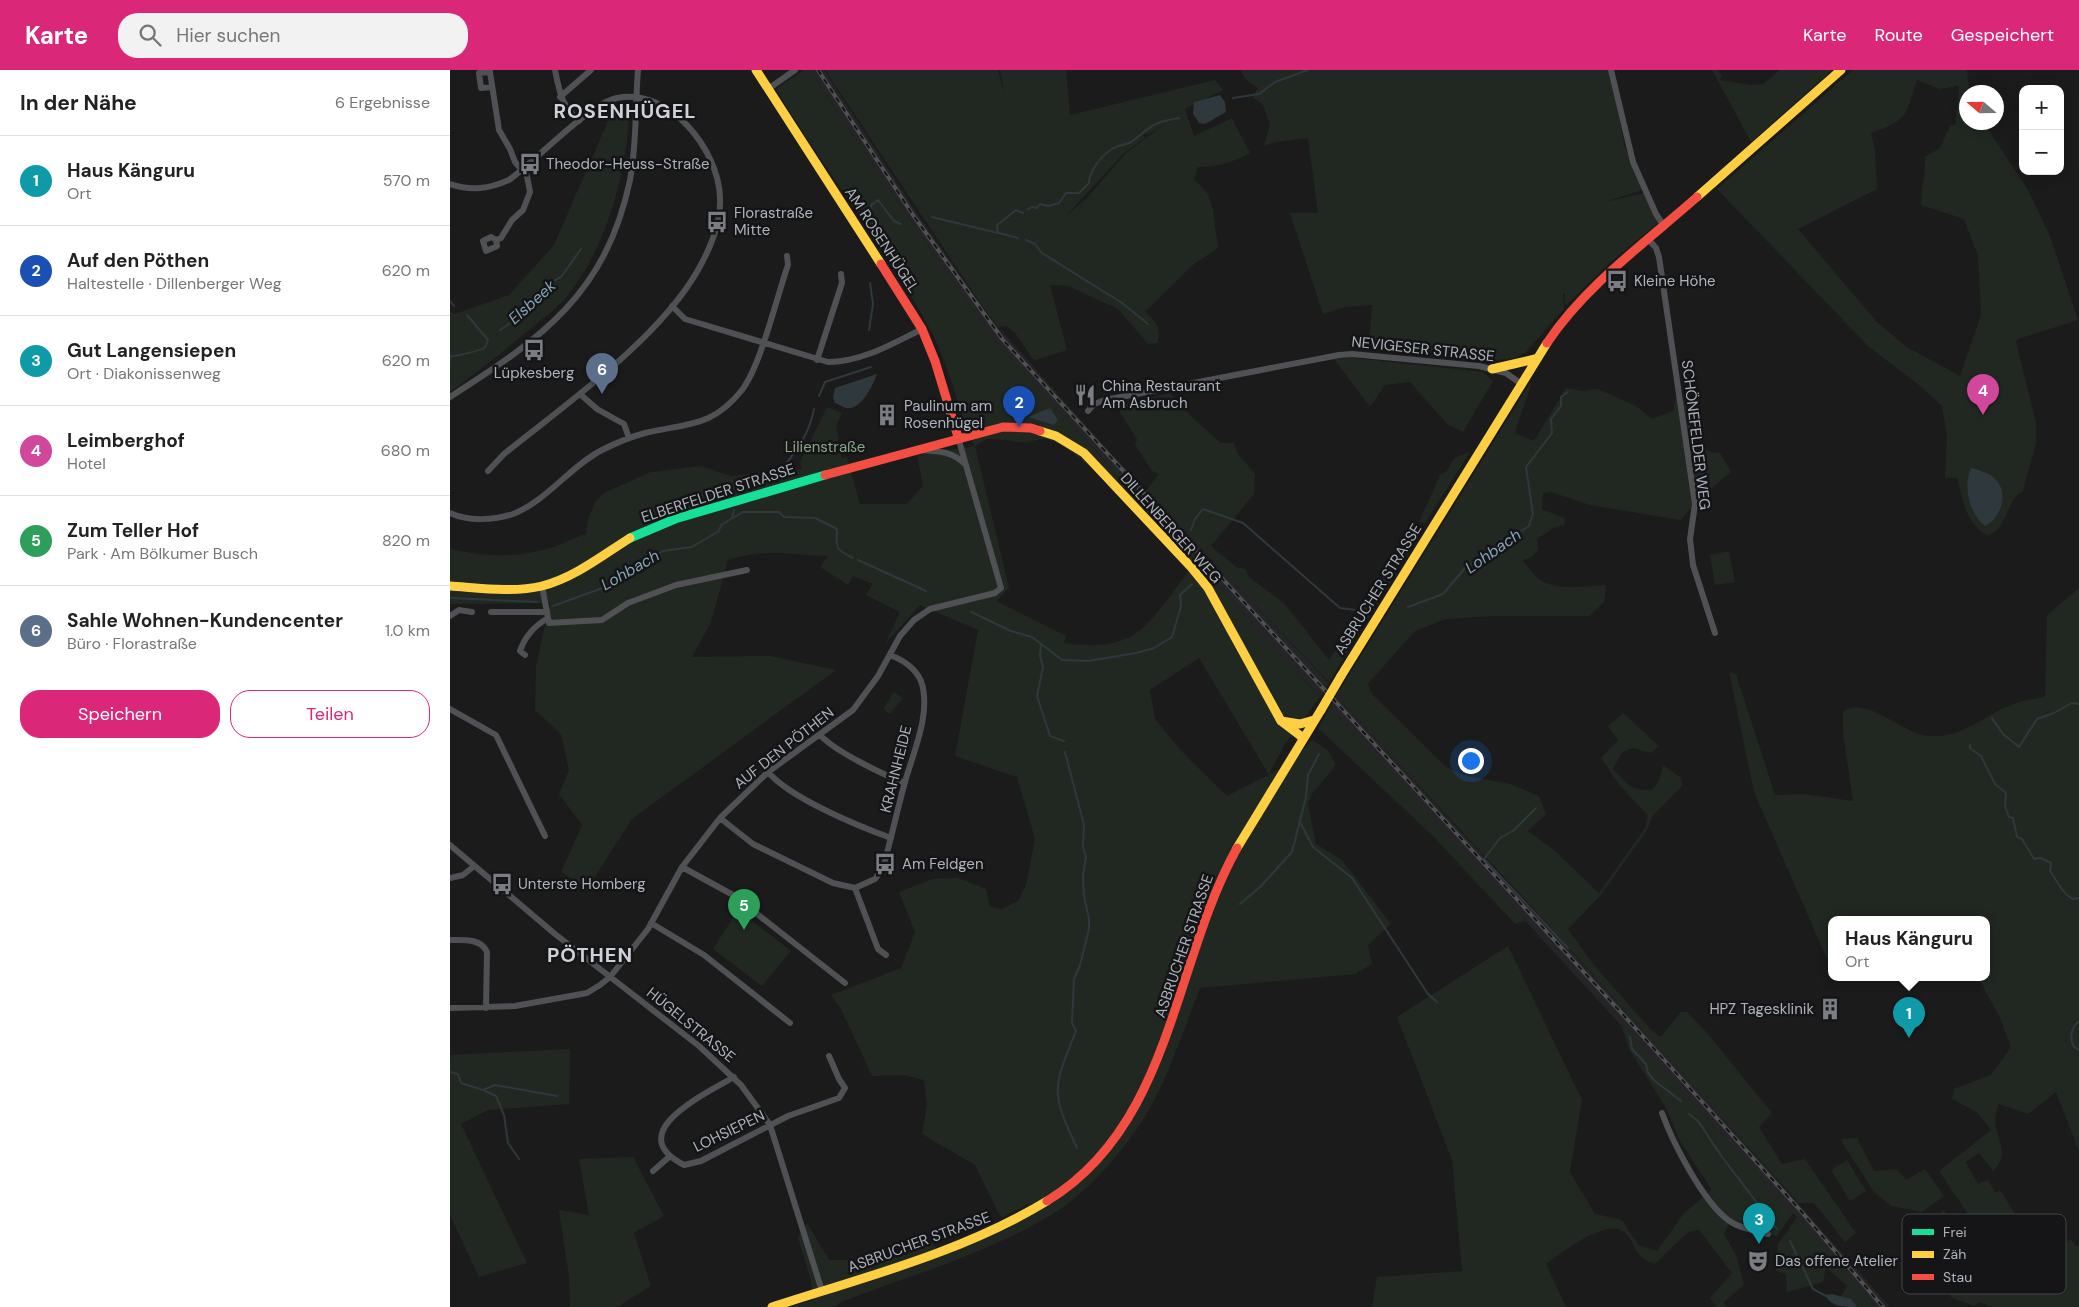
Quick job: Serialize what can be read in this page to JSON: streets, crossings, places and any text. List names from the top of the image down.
{
  "streets": {
    "main road": [
      "AM ROSENHÜGEL",
      "ELBERFELDER STRASSE",
      "DILLENBERGER WEG",
      "ASBRUCHER STRASSE"
    ],
    "street": [
      "NEVIGESER STRASSE",
      "SCHÖNEFELDER WEG",
      "AUF DEN PÖTHEN",
      "KRAHNHEIDE",
      "HÜGELSTRASSE",
      "LOHSIEPEN"
    ]
  },
  "crossings": [
    ["AM ROSENHÜGEL", "ELBERFELDER STRASSE"],
    ["AM ROSENHÜGEL", "DILLENBERGER WEG"],
    ["AM ROSENHÜGEL", "AUF DEN PÖTHEN"],
    ["NEVIGESER STRASSE", "ASBRUCHER STRASSE"],
    ["ELBERFELDER STRASSE", "DILLENBERGER WEG"],
    ["ELBERFELDER STRASSE", "AUF DEN PÖTHEN"],
    ["DILLENBERGER WEG", "ASBRUCHER STRASSE"],
    ["DILLENBERGER WEG", "AUF DEN PÖTHEN"],
    ["ASBRUCHER STRASSE", "HÜGELSTRASSE"],
    ["AUF DEN PÖTHEN", "KRAHNHEIDE"],
    ["AUF DEN PÖTHEN", "HÜGELSTRASSE"],
    ["HÜGELSTRASSE", "LOHSIEPEN"]
  ],
  "districts": ["ROSENHÜGEL", "PÖTHEN"],
  "water": ["Elsbeek", "Lohbach"],
  "parks": ["Lilienstraße"],
  "places": {
    "bus stop": [
      "Theodor-Heuss-Straße",
      "Florastraße Mitte",
      "Kleine Höhe",
      "Lüpkesberg",
      "Am Feldgen",
      "Unterste Homberg"
    ],
    "restaurant": ["China Restaurant Am Asbruch"],
    "building": ["Paulinum am Rosenhügel", "HPZ Tagesklinik"],
    "theatre": ["Das offene Atelier"]
  },
  "legend": ["Frei", "Zäh", "Stau"],
  "north": "left",
  "page": {
    "header": "Karte",
    "search": "Hier suchen",
    "nav": ["Karte", "Route", "Gespeichert"],
    "heading": ["In der Nähe", "6 Ergebnisse"],
    "map_buttons": ["+", "−"],
    "list": [
      {
        "mark": "1",
        "name": "Haus Känguru",
        "note": "Ort",
        "value": "570 m"
      },
      {
        "mark": "2",
        "name": "Auf den Pöthen",
        "note": "Haltestelle · Dillenberger Weg",
        "value": "620 m"
      },
      {
        "mark": "3",
        "name": "Gut Langensiepen",
        "note": "Ort · Diakonissenweg",
        "value": "620 m"
      },
      {
        "mark": "4",
        "name": "Leimberghof",
        "note": "Hotel",
        "value": "680 m"
      },
      {
        "mark": "5",
        "name": "Zum Teller Hof",
        "note": "Park · Am Bölkumer Busch",
        "value": "820 m"
      },
      {
        "mark": "6",
        "name": "Sahle Wohnen-Kundencenter",
        "note": "Büro · Florastraße",
        "value": "1.0 km"
      }
    ],
    "pins": [
      "6",
      "4",
      "2",
      "5",
      "1",
      "3"
    ],
    "buttons": ["Speichern", "Teilen"],
    "popup": ["Haus Känguru", "Ort"]
  }
}
